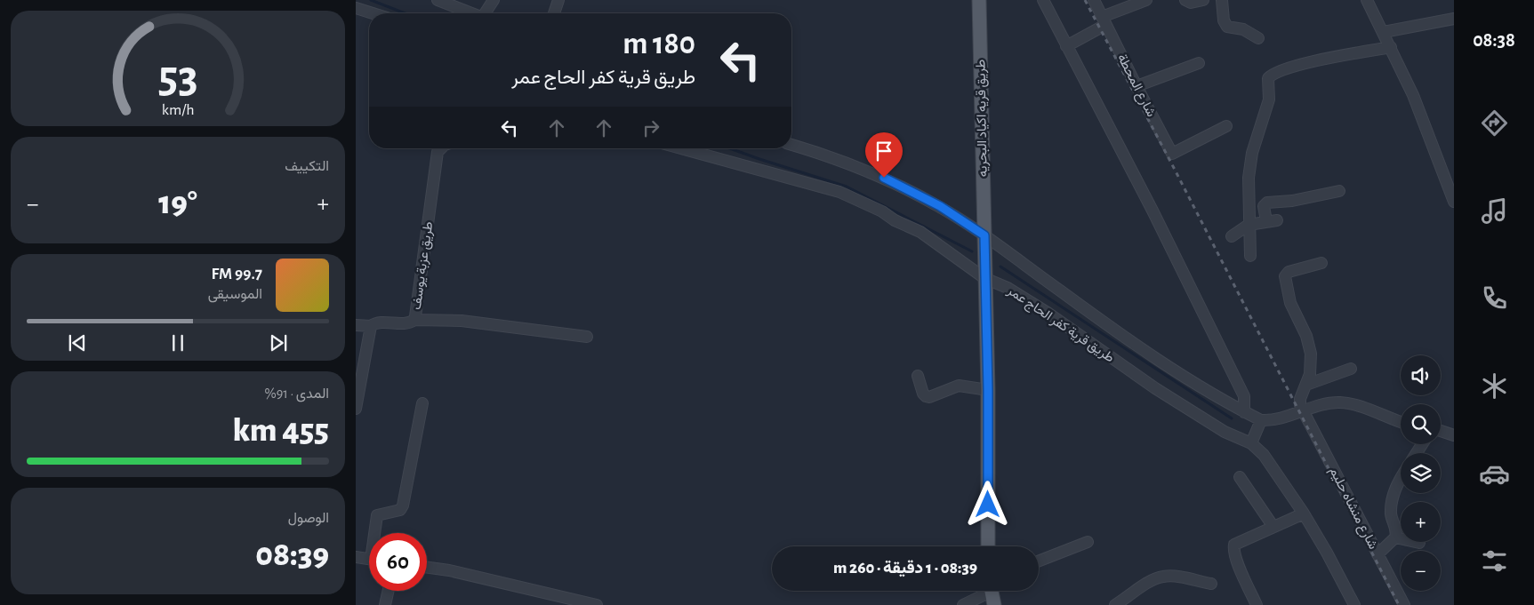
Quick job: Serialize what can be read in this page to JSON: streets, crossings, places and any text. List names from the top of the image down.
{
  "streets": {
    "main road": ["طريق قريه اكياد البحريه"],
    "street": [
      "شارع المحطة",
      "طريق عزبة يوسف",
      "طريق قرية كفر الحاج عمر",
      "شارع منشاه حليم"
    ]
  },
  "crossings": [
    ["طريق قريه اكياد البحريه", "طريق قرية كفر الحاج عمر"]
  ],
  "page": {
    "tabs": "08:38",
    "turn": ["180 m", "طريق قرية كفر الحاج عمر"],
    "tile": [
      "التكييف",
      ["المدى · 91%", "455 km"],
      ["الوصول", "08:39"]
    ],
    "heat": ["−", "19°", "+"],
    "song": ["99.7 FM", "الموسيقى"],
    "map_buttons": ["+", "−"],
    "limit": "60",
    "trip": "08:39 · 1 دقيقة · 260 m",
    "gauge": ["53", "km/h"]
  }
}
